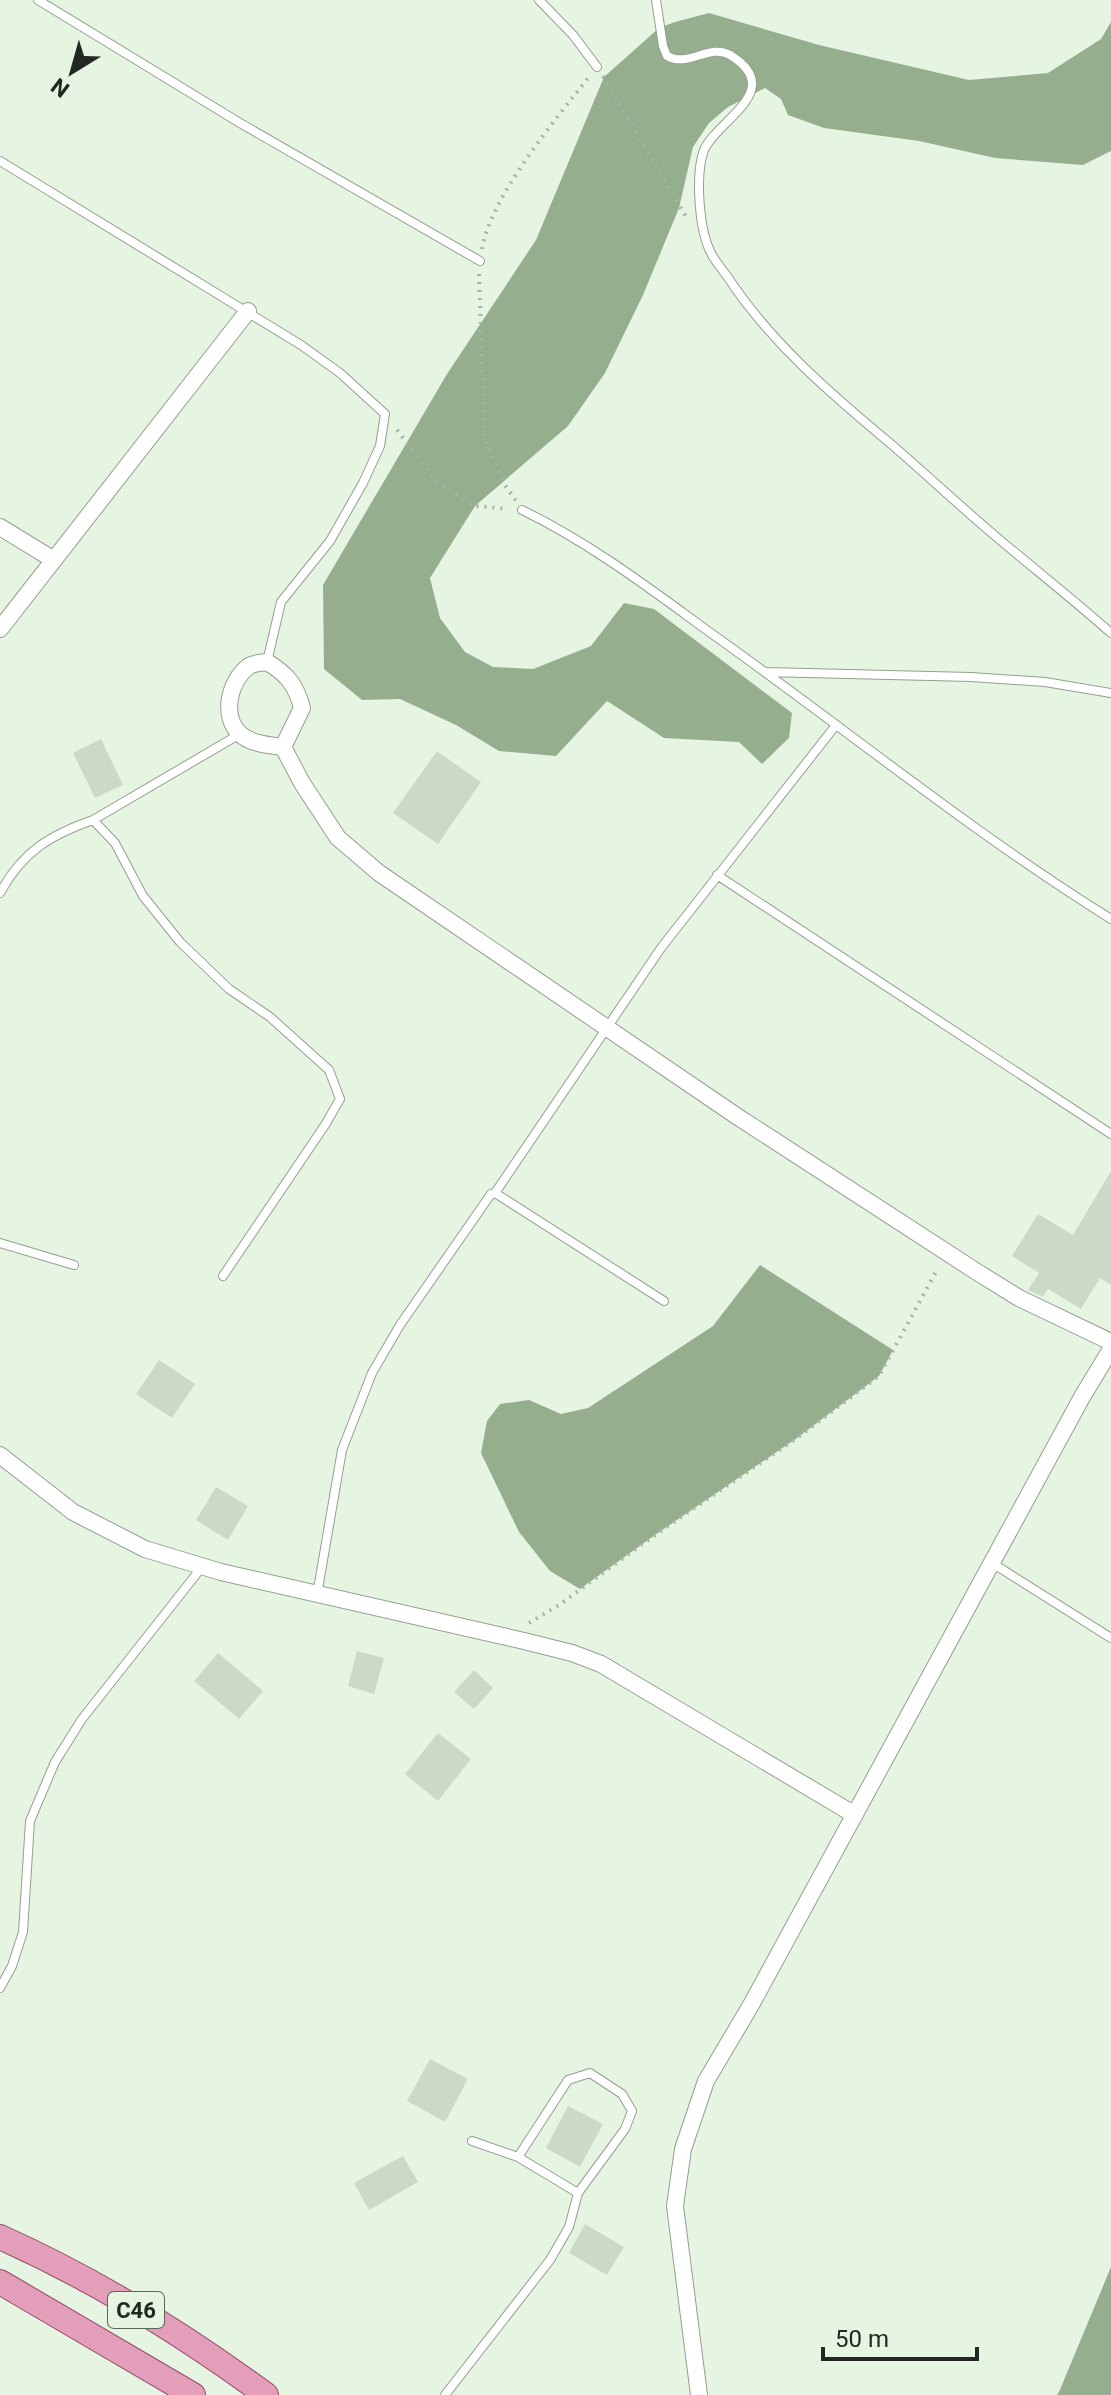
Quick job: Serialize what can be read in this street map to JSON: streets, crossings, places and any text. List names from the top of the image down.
{
  "streets": {
    "main road": ["C46"]
  },
  "scale_bar": "50 m",
  "north": "bottom left"
}
